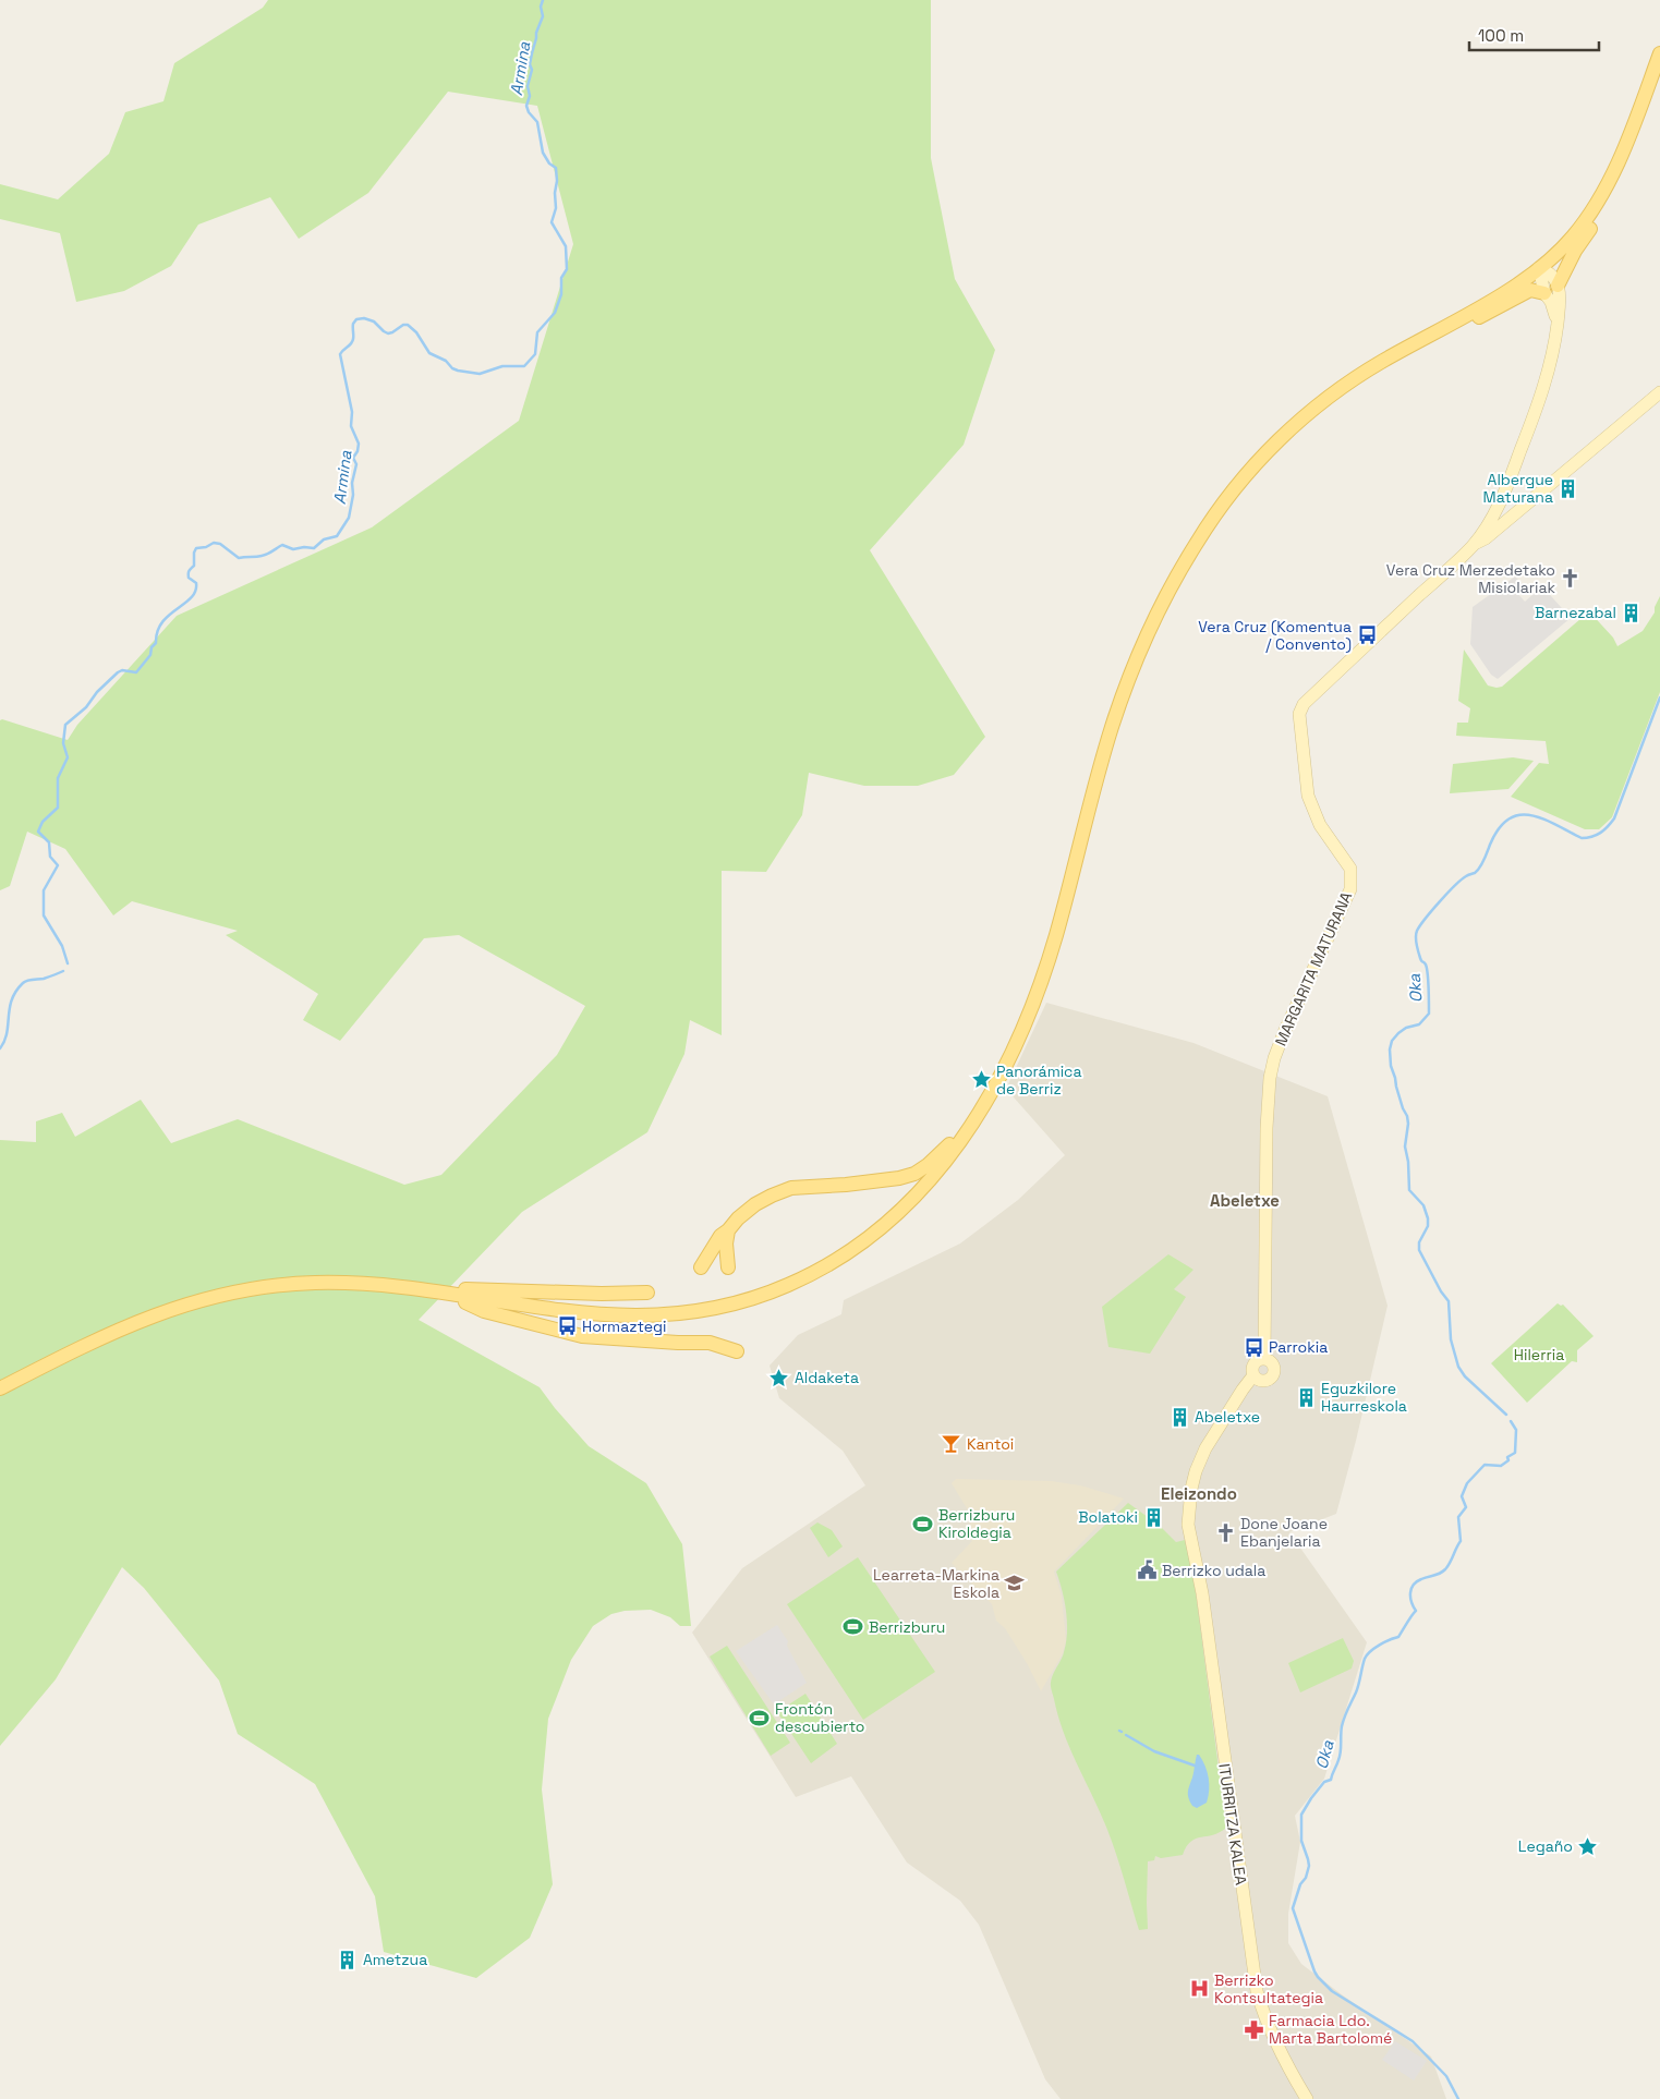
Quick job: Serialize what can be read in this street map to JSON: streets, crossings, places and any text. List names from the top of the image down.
{
  "streets": {
    "street": ["MARGARITA MATURANA", "ITURRITZA KALEA"]
  },
  "crossings": [
    ["MARGARITA MATURANA", "ITURRITZA KALEA"]
  ],
  "districts": ["Abeletxe", "Eleizondo"],
  "water": ["Armina", "Oka"],
  "parks": ["Hilerria"],
  "places": {
    "building": [
      "Albergue Maturana",
      "Barnezabal",
      "Eguzkilore Haurreskola",
      "Abeletxe",
      "Bolatoki",
      "Ametzua"
    ],
    "church": ["Vera Cruz Merzedetako Misiolariak", "Done Joane Ebanjelaria"],
    "bus stop": ["Vera Cruz (Komentua / Convento)", "Hormaztegi", "Parrokia"],
    "place": ["Panorámica de Berriz", "Aldaketa", "Legaño"],
    "bar": ["Kantoi"],
    "sports": ["Berrizburu Kiroldegia", "Berrizburu", "Frontón descubierto"],
    "public building": ["Berrizko udala"],
    "school or university": ["Learreta-Markina Eskola"],
    "hospital": ["Berrizko Kontsultategia"],
    "pharmacy": ["Farmacia Ldo. Marta Bartolomé"]
  },
  "scale_bar": "100 m"
}
